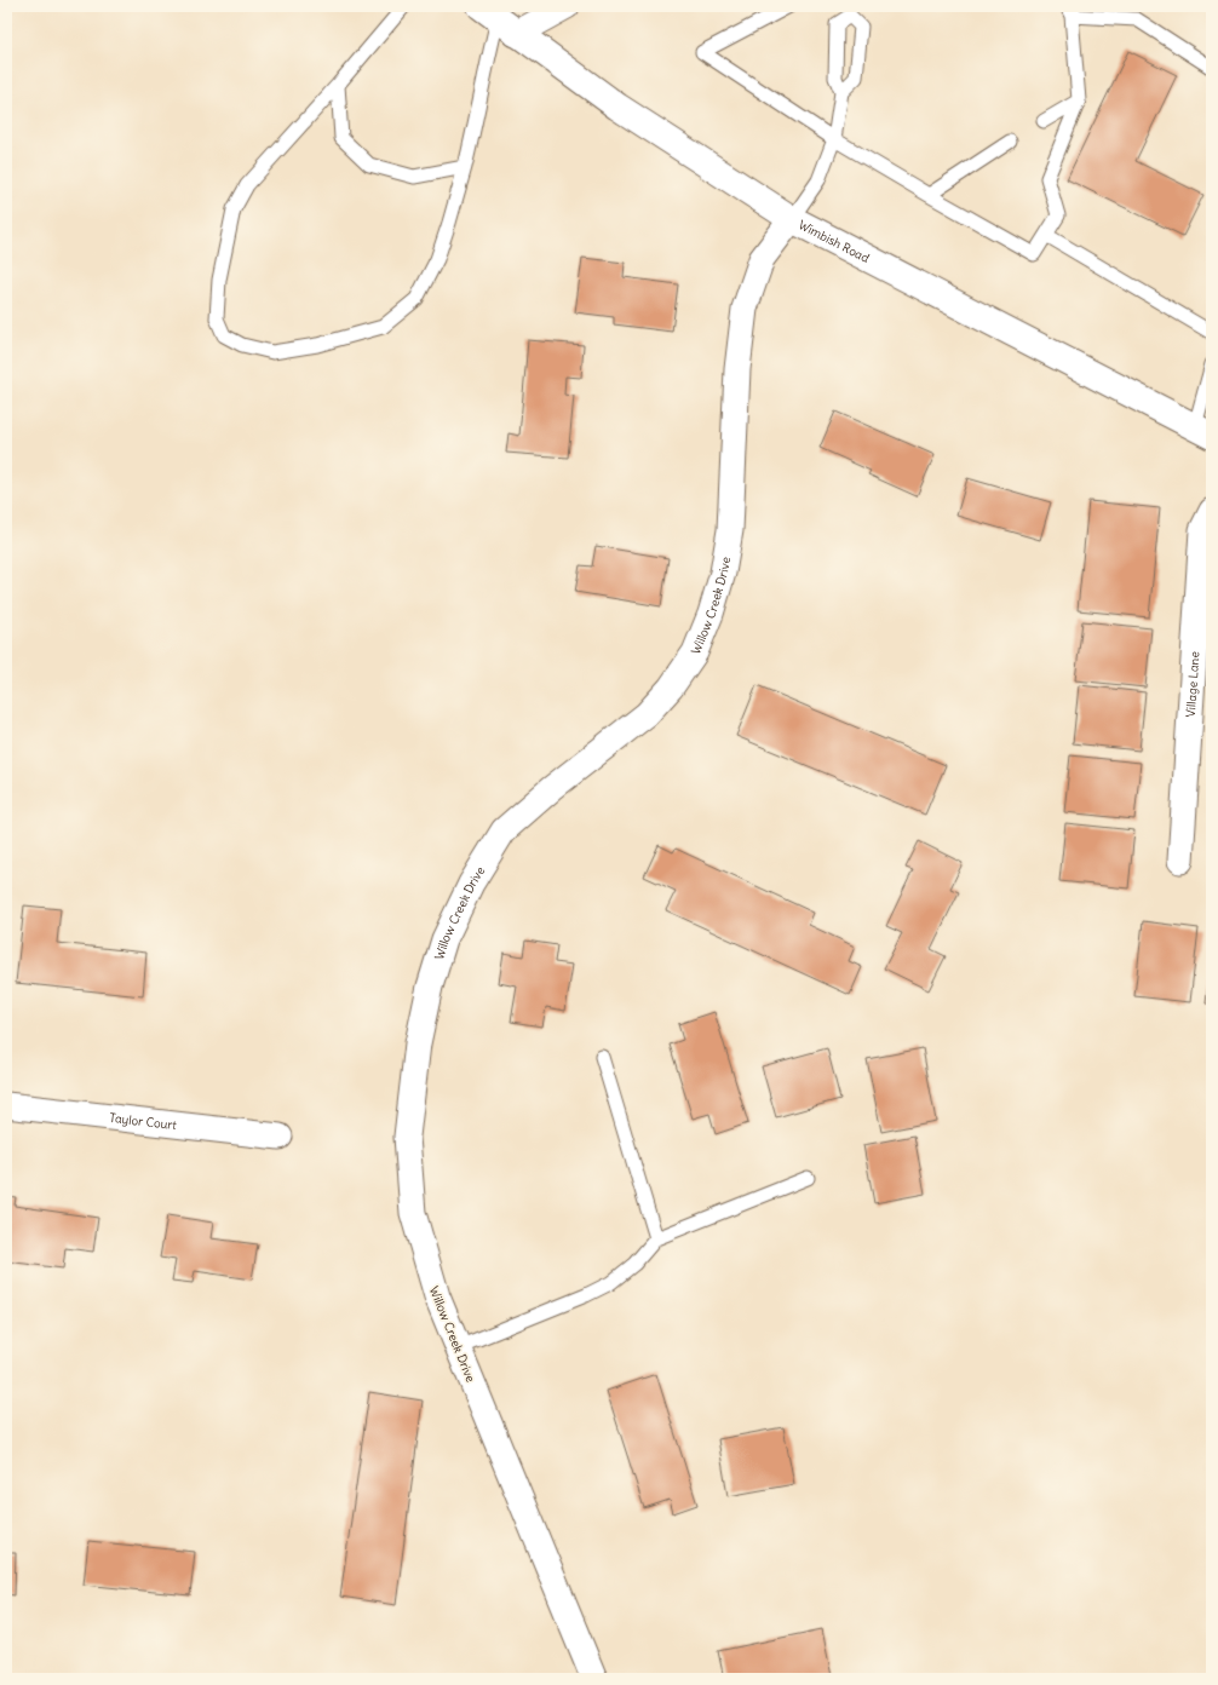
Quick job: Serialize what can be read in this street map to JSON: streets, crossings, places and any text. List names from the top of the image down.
{
  "streets": {
    "street": [
      "Wimbish Road",
      "Willow Creek Drive",
      "Village Lane",
      "Taylor Court"
    ]
  },
  "crossings": [
    ["Wimbish Road", "Willow Creek Drive"]
  ]
}
